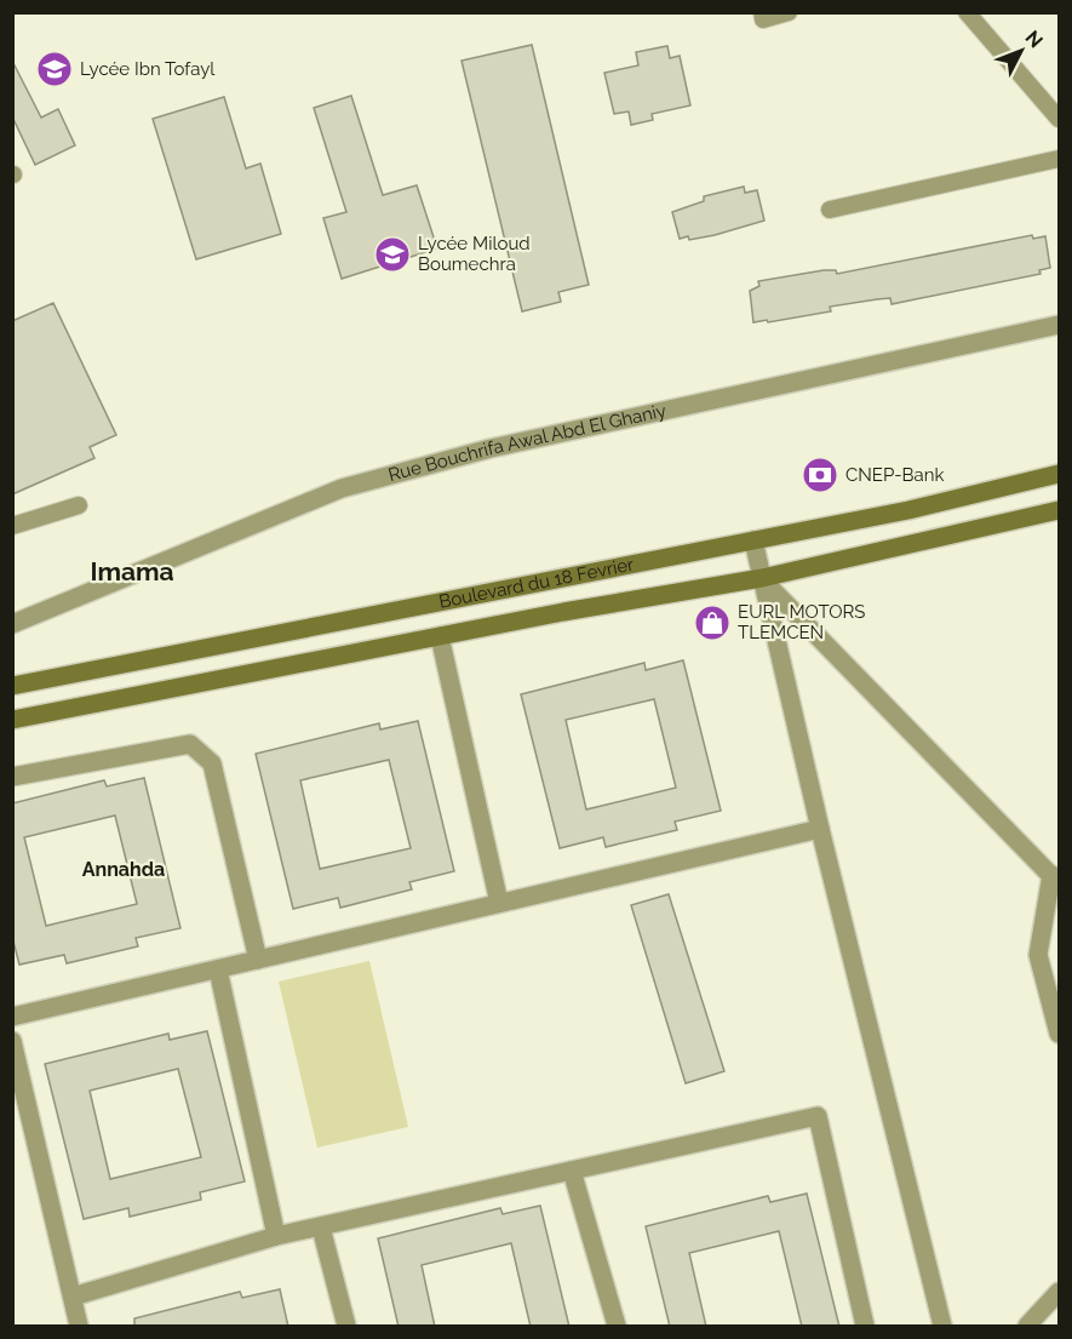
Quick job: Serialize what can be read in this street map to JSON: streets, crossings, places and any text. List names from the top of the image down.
{
  "streets": {
    "main road": ["Boulevard du 18 Fevrier"],
    "street": ["Rue Bouchrifa Awal Abd El Ghaniy"]
  },
  "districts": ["Imama", "Annahda"],
  "places": {
    "school or university": ["Lycée Ibn Tofayl", "Lycée Miloud Boumechra"],
    "bank": ["CNEP-Bank"],
    "shop": ["EURL MOTORS TLEMCEN"]
  },
  "north": "top right"
}
